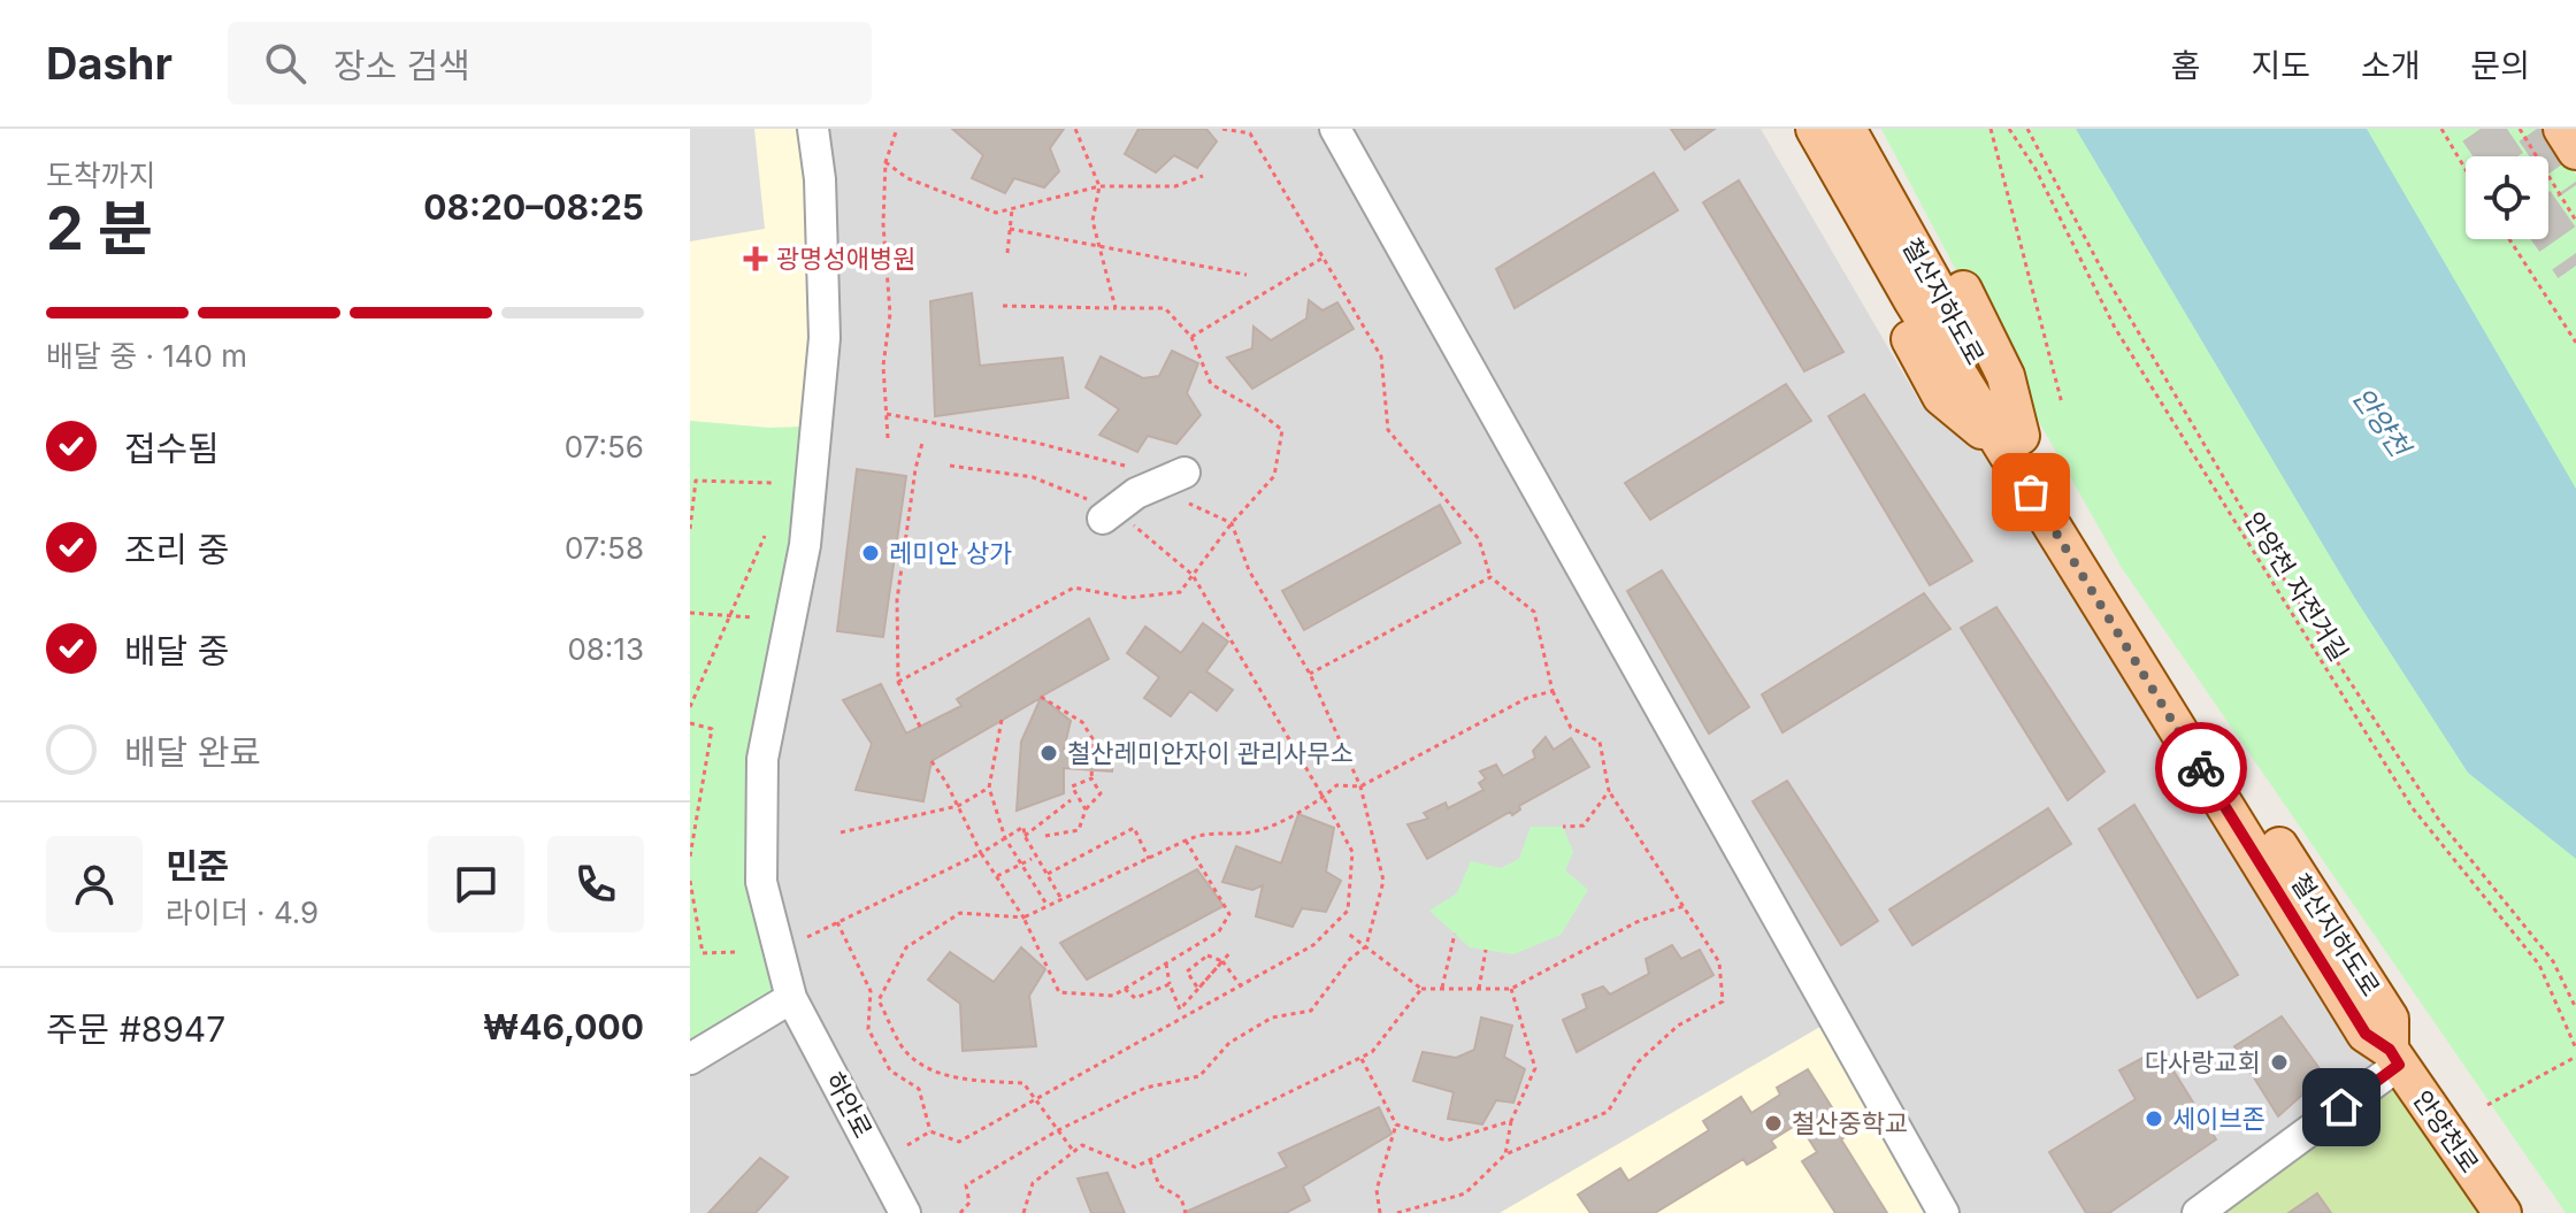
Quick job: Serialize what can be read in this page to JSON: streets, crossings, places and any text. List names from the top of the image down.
{
  "streets": {
    "main road": ["철산지하도로", "안양천로"],
    "street": ["하안로"],
    "path": ["안양천 자전거길"]
  },
  "crossings": [
    ["철산지하도로", "안양천로"]
  ],
  "water": ["안양천"],
  "places": {
    "health": ["광명성애병원"],
    "other": [
      "레미안 상가",
      "철산레미안자이 관리사무소",
      "다사랑교회",
      "세이브존",
      "철산중학교"
    ]
  },
  "page": {
    "header": "Dashr",
    "search": "장소 검색",
    "nav": [
      "홈",
      "지도",
      "소개",
      "문의"
    ],
    "heading": ["2 분", "도착까지", "08:20–08:25"],
    "panel": [
      "민준",
      "라이더 · 4.9",
      "주문 #8947",
      "₩46,000"
    ],
    "bar": "배달 중 · 140 m",
    "list": [
      ["접수됨", "07:56"],
      ["조리 중", "07:58"],
      ["배달 중", "08:13"],
      "배달 완료"
    ]
  }
}
